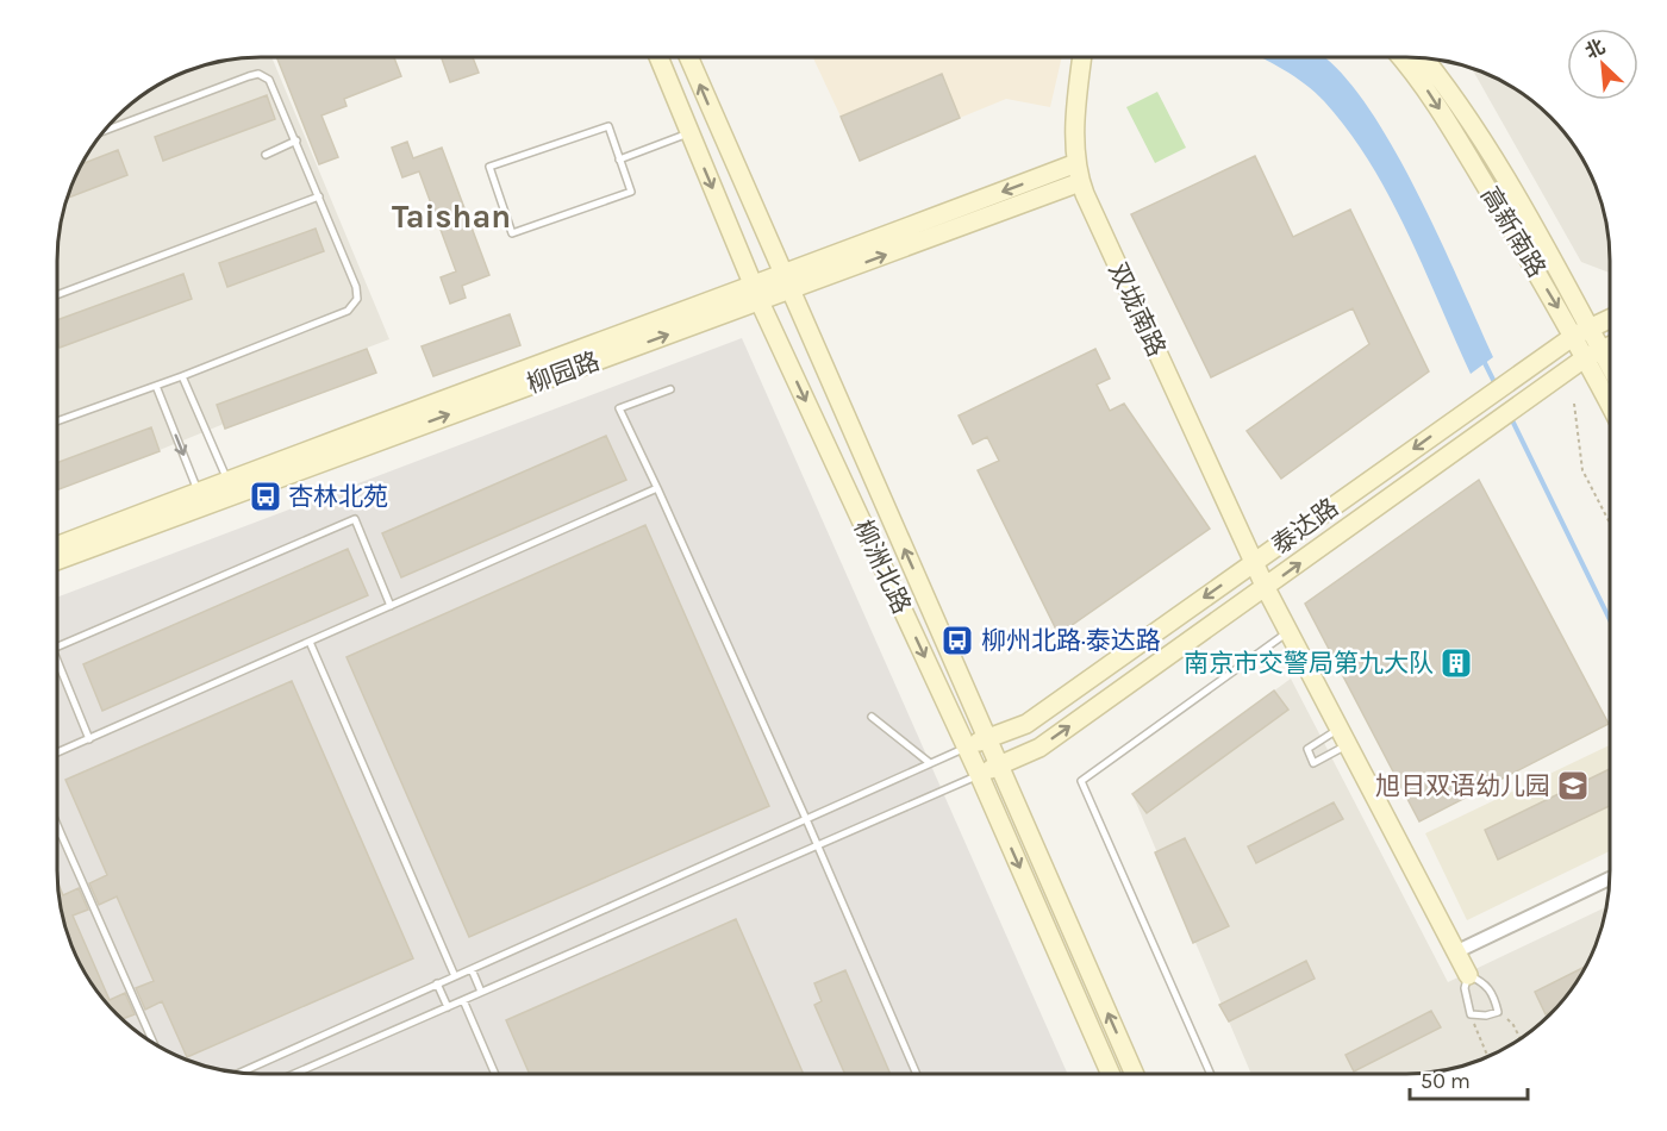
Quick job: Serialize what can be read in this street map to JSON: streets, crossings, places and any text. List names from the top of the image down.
{
  "streets": {
    "street": [
      "高新南路",
      "双垅南路",
      "柳园路",
      "泰达路",
      "柳洲北路"
    ]
  },
  "crossings": [
    ["高新南路", "泰达路"],
    ["双垅南路", "柳园路"],
    ["双垅南路", "泰达路"],
    ["柳园路", "柳洲北路"],
    ["泰达路", "柳洲北路"]
  ],
  "districts": ["Taishan"],
  "places": {
    "bus stop": ["杏林北苑", "柳州北路·泰达路"],
    "building": ["南京市交警局第九大队"],
    "school or university": ["旭日双语幼儿园"]
  },
  "scale_bar": "50 m",
  "north": "top left"
}
